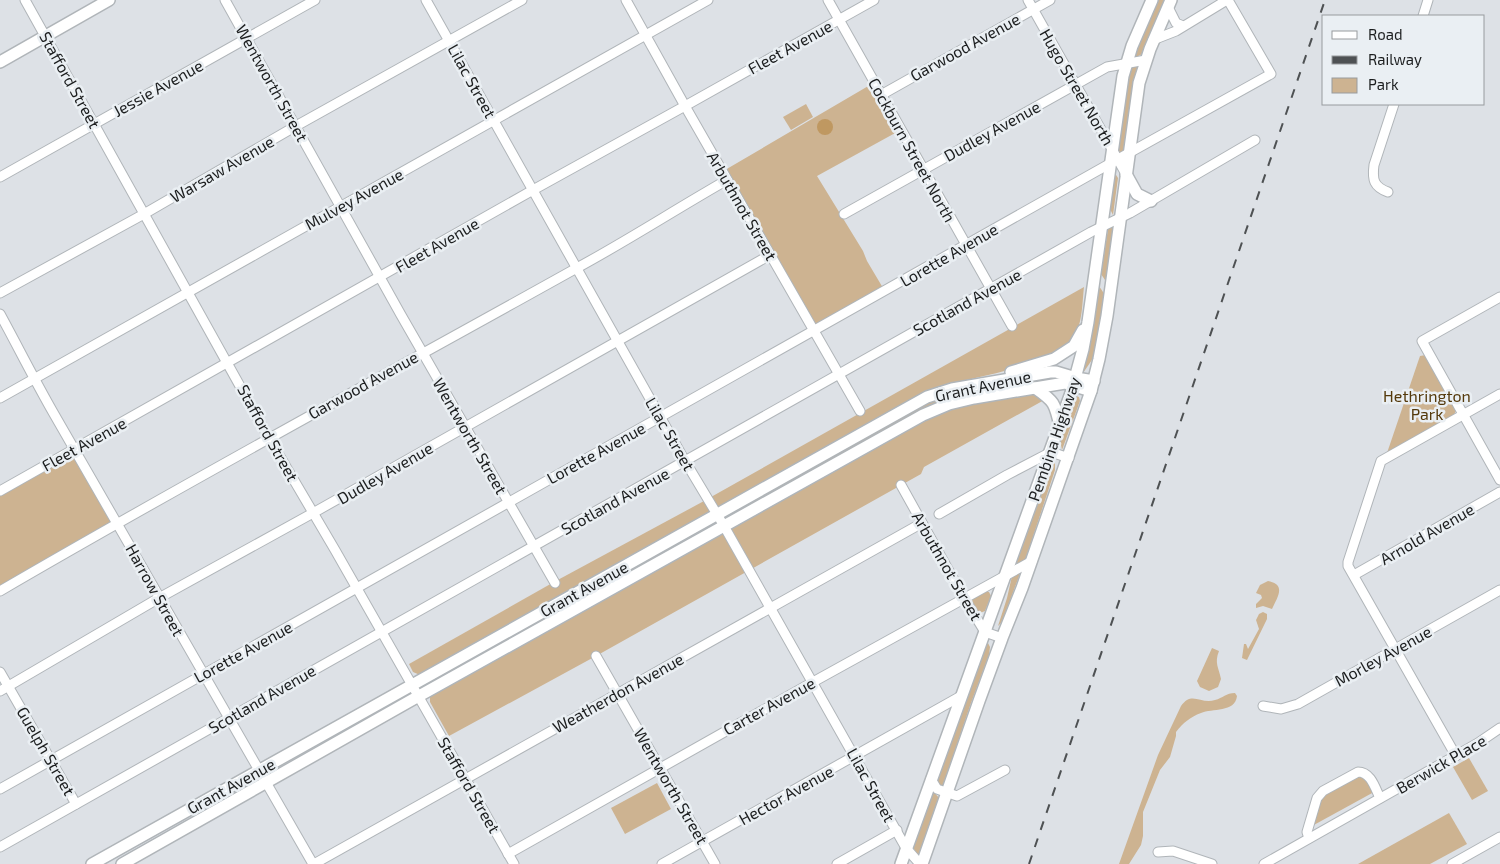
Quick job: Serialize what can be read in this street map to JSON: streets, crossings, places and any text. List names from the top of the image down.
{
  "streets": {
    "main road": ["Grant Avenue", "Pembina Highway"],
    "street": [
      "Fleet Avenue",
      "Garwood Avenue",
      "Stafford Street",
      "Lilac Street",
      "Wentworth Street",
      "Hugo Street North",
      "Jessie Avenue",
      "Dudley Avenue",
      "Cockburn Street North",
      "Warsaw Avenue",
      "Mulvey Avenue",
      "Arbuthnot Street",
      "Lorette Avenue",
      "Scotland Avenue",
      "Arnold Avenue",
      "Harrow Street",
      "Morley Avenue",
      "Weatherdon Avenue",
      "Carter Avenue",
      "Guelph Street",
      "Berwick Place",
      "Hector Avenue"
    ]
  },
  "crossings": [
    ["Fleet Avenue", "Stafford Street"],
    ["Fleet Avenue", "Lilac Street"],
    ["Fleet Avenue", "Wentworth Street"],
    ["Fleet Avenue", "Cockburn Street North"],
    ["Fleet Avenue", "Arbuthnot Street"],
    ["Fleet Avenue", "Harrow Street"],
    ["Garwood Avenue", "Stafford Street"],
    ["Garwood Avenue", "Lilac Street"],
    ["Garwood Avenue", "Wentworth Street"],
    ["Garwood Avenue", "Hugo Street North"],
    ["Garwood Avenue", "Cockburn Street North"],
    ["Garwood Avenue", "Arbuthnot Street"],
    ["Garwood Avenue", "Harrow Street"],
    ["Stafford Street", "Jessie Avenue"],
    ["Stafford Street", "Dudley Avenue"],
    ["Stafford Street", "Warsaw Avenue"],
    ["Stafford Street", "Mulvey Avenue"],
    ["Stafford Street", "Lorette Avenue"],
    ["Stafford Street", "Scotland Avenue"],
    ["Stafford Street", "Grant Avenue"],
    ["Stafford Street", "Weatherdon Avenue"],
    ["Stafford Street", "Carter Avenue"],
    ["Lilac Street", "Dudley Avenue"],
    ["Lilac Street", "Warsaw Avenue"],
    ["Lilac Street", "Mulvey Avenue"],
    ["Lilac Street", "Lorette Avenue"],
    ["Lilac Street", "Scotland Avenue"],
    ["Lilac Street", "Grant Avenue"],
    ["Lilac Street", "Pembina Highway"],
    ["Lilac Street", "Weatherdon Avenue"],
    ["Lilac Street", "Carter Avenue"],
    ["Lilac Street", "Hector Avenue"],
    ["Wentworth Street", "Jessie Avenue"],
    ["Wentworth Street", "Dudley Avenue"],
    ["Wentworth Street", "Warsaw Avenue"],
    ["Wentworth Street", "Mulvey Avenue"],
    ["Wentworth Street", "Lorette Avenue"],
    ["Wentworth Street", "Scotland Avenue"],
    ["Wentworth Street", "Weatherdon Avenue"],
    ["Wentworth Street", "Carter Avenue"],
    ["Wentworth Street", "Hector Avenue"],
    ["Hugo Street North", "Dudley Avenue"],
    ["Hugo Street North", "Lorette Avenue"],
    ["Hugo Street North", "Pembina Highway"],
    ["Dudley Avenue", "Cockburn Street North"],
    ["Dudley Avenue", "Arbuthnot Street"],
    ["Dudley Avenue", "Pembina Highway"],
    ["Dudley Avenue", "Harrow Street"],
    ["Dudley Avenue", "Guelph Street"],
    ["Cockburn Street North", "Lorette Avenue"],
    ["Cockburn Street North", "Scotland Avenue"],
    ["Mulvey Avenue", "Arbuthnot Street"],
    ["Mulvey Avenue", "Harrow Street"],
    ["Arbuthnot Street", "Lorette Avenue"],
    ["Arbuthnot Street", "Scotland Avenue"],
    ["Arbuthnot Street", "Pembina Highway"],
    ["Arbuthnot Street", "Weatherdon Avenue"],
    ["Arbuthnot Street", "Carter Avenue"],
    ["Lorette Avenue", "Pembina Highway"],
    ["Lorette Avenue", "Harrow Street"],
    ["Lorette Avenue", "Guelph Street"],
    ["Scotland Avenue", "Pembina Highway"],
    ["Scotland Avenue", "Harrow Street"],
    ["Scotland Avenue", "Guelph Street"],
    ["Grant Avenue", "Pembina Highway"],
    ["Grant Avenue", "Harrow Street"],
    ["Pembina Highway", "Carter Avenue"],
    ["Pembina Highway", "Hector Avenue"],
    ["Harrow Street", "Weatherdon Avenue"]
  ],
  "parks": ["Hethrington Park"],
  "legend": ["Road", "Railway", "Park"]
}
